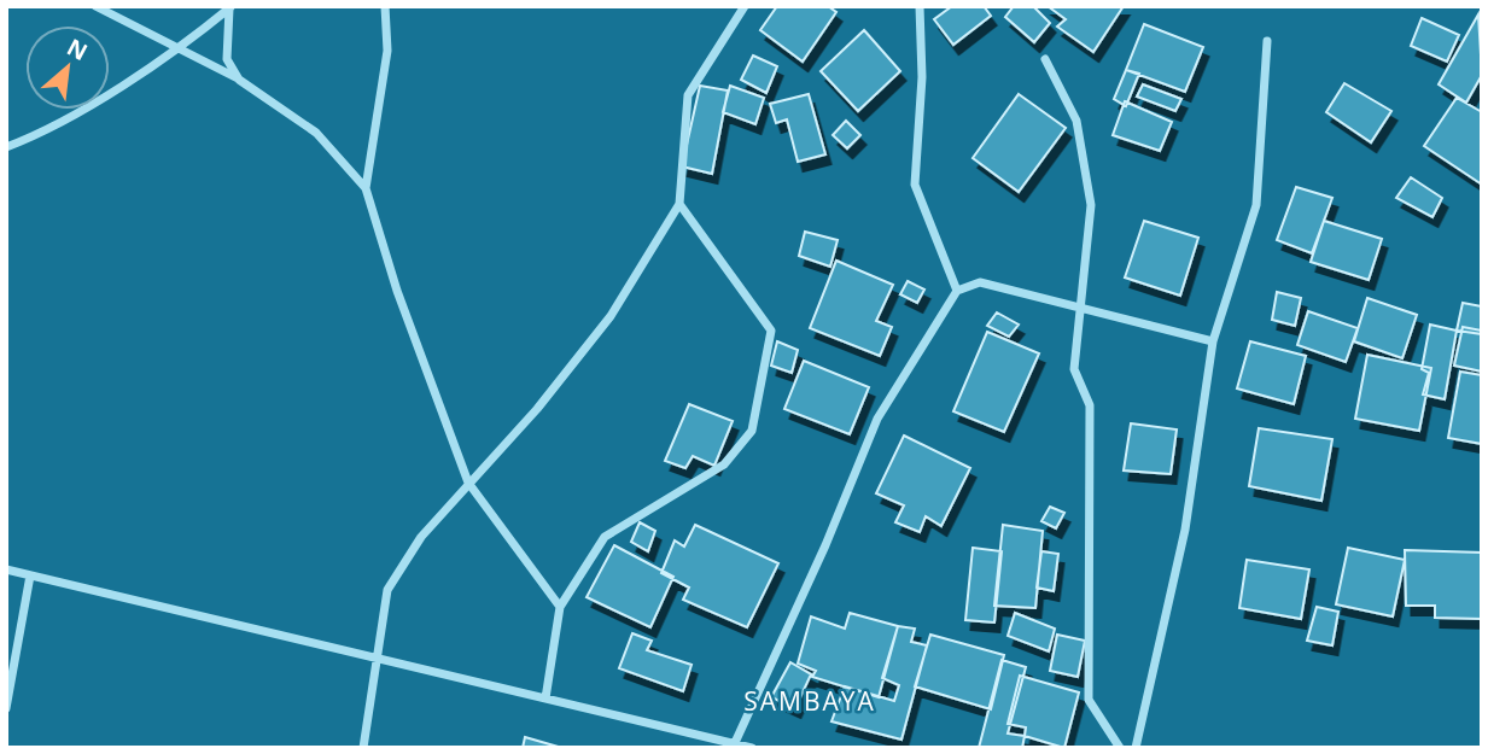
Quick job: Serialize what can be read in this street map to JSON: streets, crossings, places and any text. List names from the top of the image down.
{
  "districts": ["SAMBAYA"],
  "north": "top right"
}
